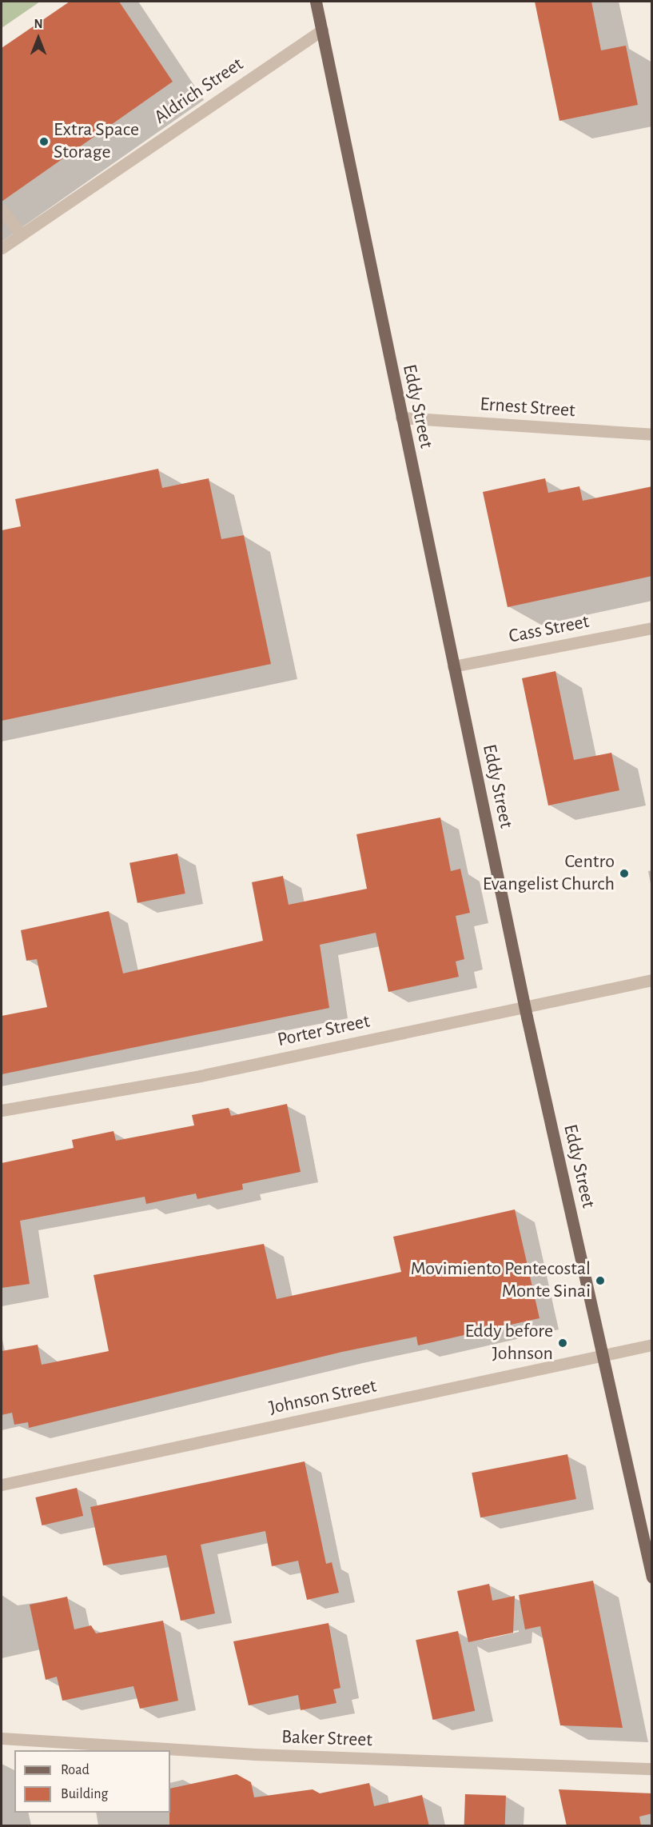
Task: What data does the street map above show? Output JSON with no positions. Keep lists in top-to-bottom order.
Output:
{
  "streets": {
    "main road": ["Eddy Street"],
    "street": [
      "Aldrich Street",
      "Ernest Street",
      "Cass Street",
      "Porter Street",
      "Johnson Street",
      "Baker Street"
    ]
  },
  "crossings": [
    ["Aldrich Street", "Eddy Street"],
    ["Eddy Street", "Ernest Street"],
    ["Eddy Street", "Cass Street"],
    ["Eddy Street", "Porter Street"],
    ["Eddy Street", "Johnson Street"]
  ],
  "places": [
    "Extra Space Storage",
    "Centro Evangelist Church",
    "Movimiento Pentecostal Monte Sinai",
    "Eddy before Johnson"
  ],
  "legend": ["Road", "Building"],
  "north": "top"
}
